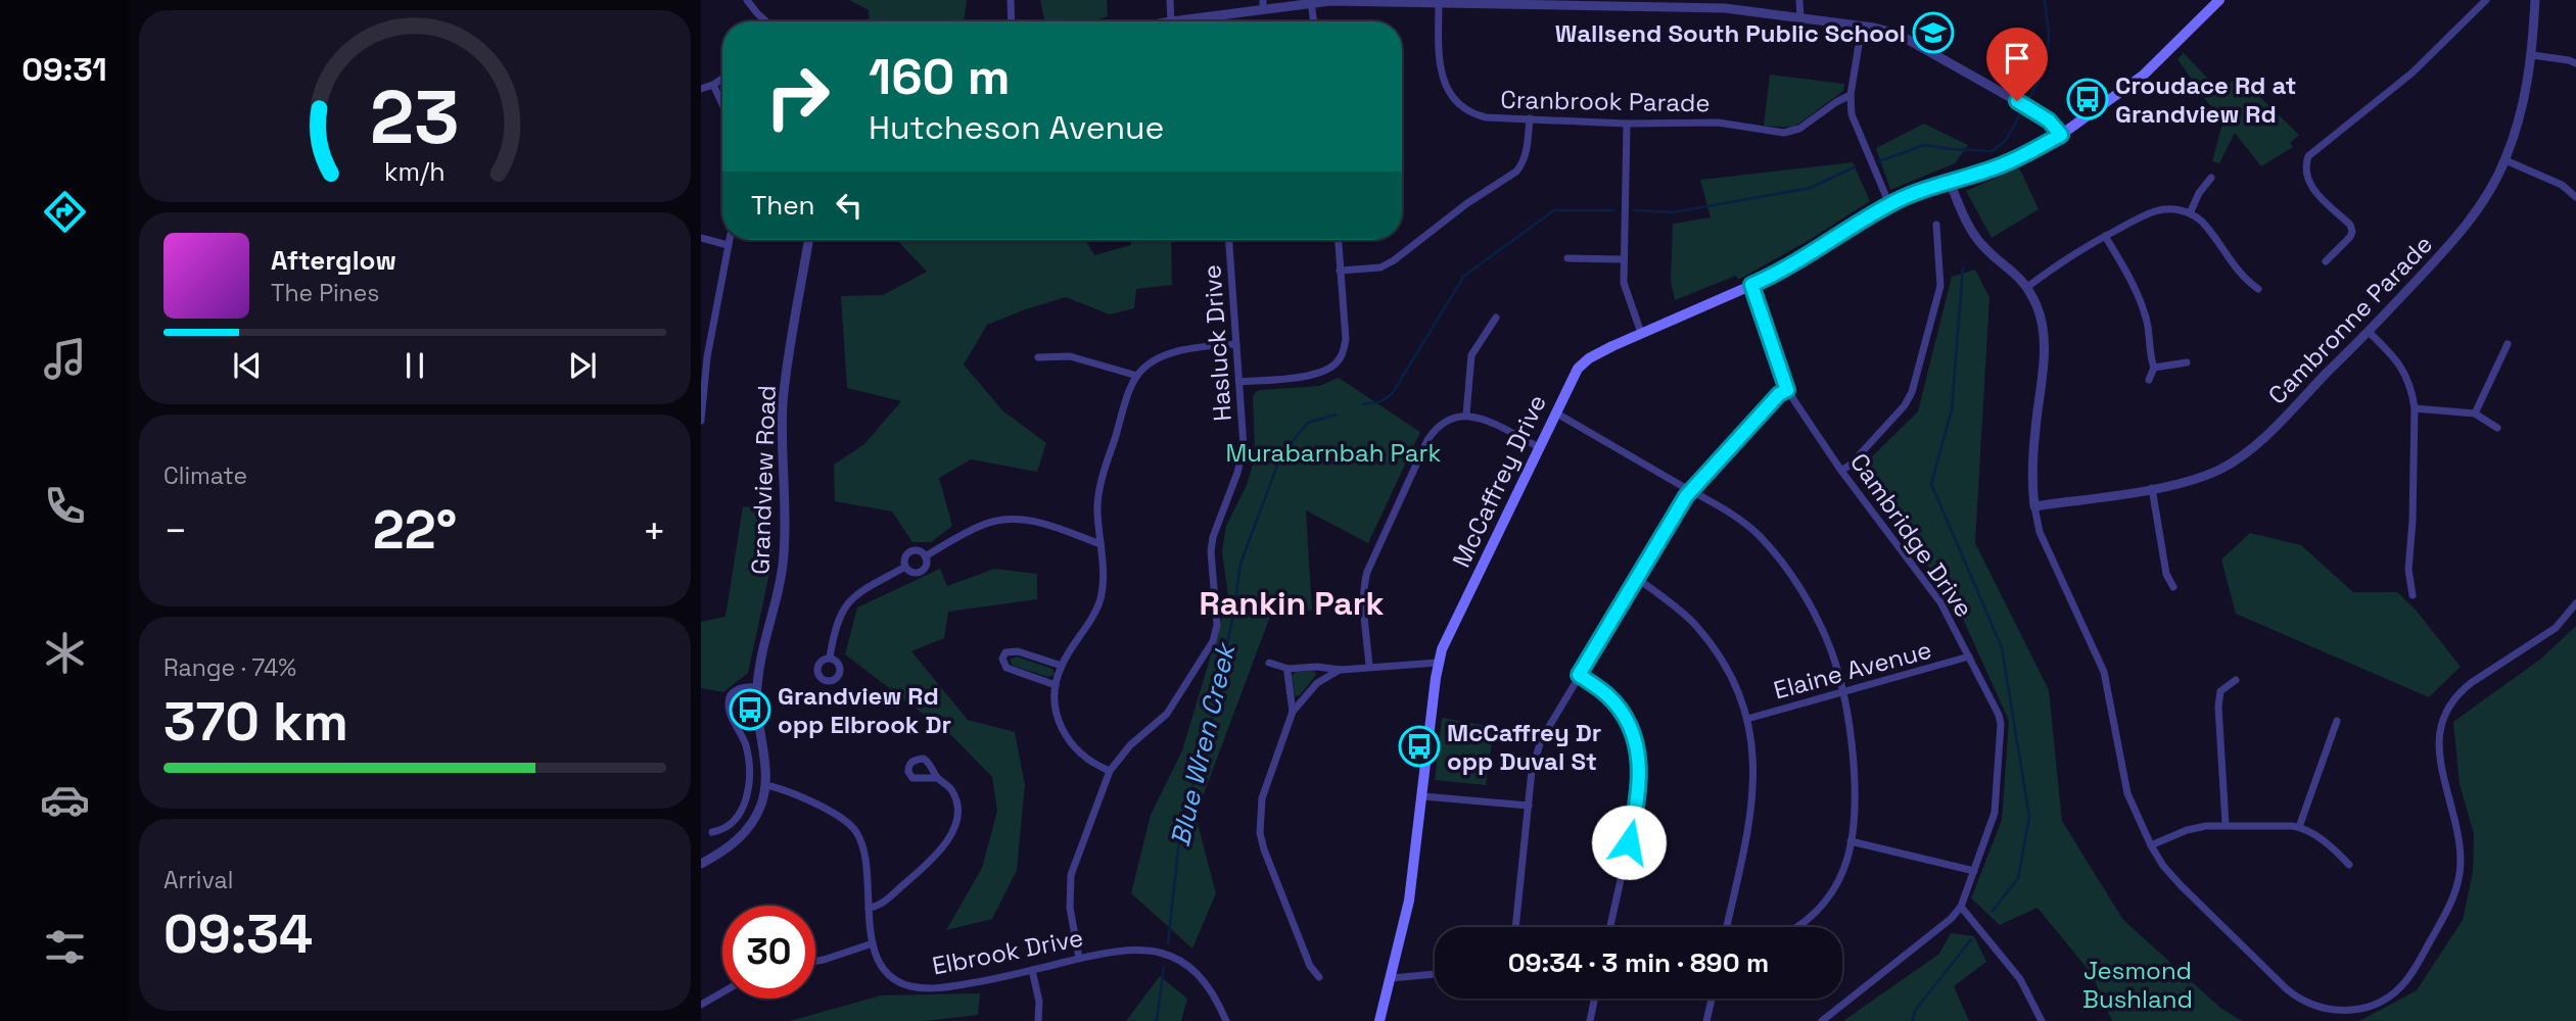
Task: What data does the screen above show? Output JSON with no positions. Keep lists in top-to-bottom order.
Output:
{
  "streets": {
    "main road": ["McCaffrey Drive"],
    "street": [
      "Cranbrook Parade",
      "Cambronne Parade",
      "Hasluck Drive",
      "Grandview Road",
      "Cambridge Drive",
      "Elaine Avenue",
      "Elbrook Drive"
    ]
  },
  "crossings": [
    ["Hasluck Drive", "Elbrook Drive"],
    ["Grandview Road", "Elbrook Drive"],
    ["McCaffrey Drive", "Cambridge Drive"],
    ["Cambridge Drive", "Elaine Avenue"]
  ],
  "districts": ["Rankin Park"],
  "water": ["Blue Wren Creek"],
  "parks": ["Murabarnbah Park", "Jesmond Bushland"],
  "places": {
    "school or university": ["Wallsend South Public School"],
    "bus stop": ["Croudace Rd at Grandview Rd", "Grandview Rd opp Elbrook Dr", "McCaffrey Dr opp Duval St"]
  },
  "page": {
    "tabs": "09:31",
    "turn": ["160 m", "Hutcheson Avenue"],
    "then": "Then",
    "song": ["Afterglow", "The Pines"],
    "tile": [
      "Climate",
      ["Range · 74%", "370 km"],
      ["Arrival", "09:34"]
    ],
    "heat": ["−", "22°", "+"],
    "limit": "30",
    "trip": "09:34 · 3 min · 890 m",
    "gauge": ["23", "km/h"]
  }
}
